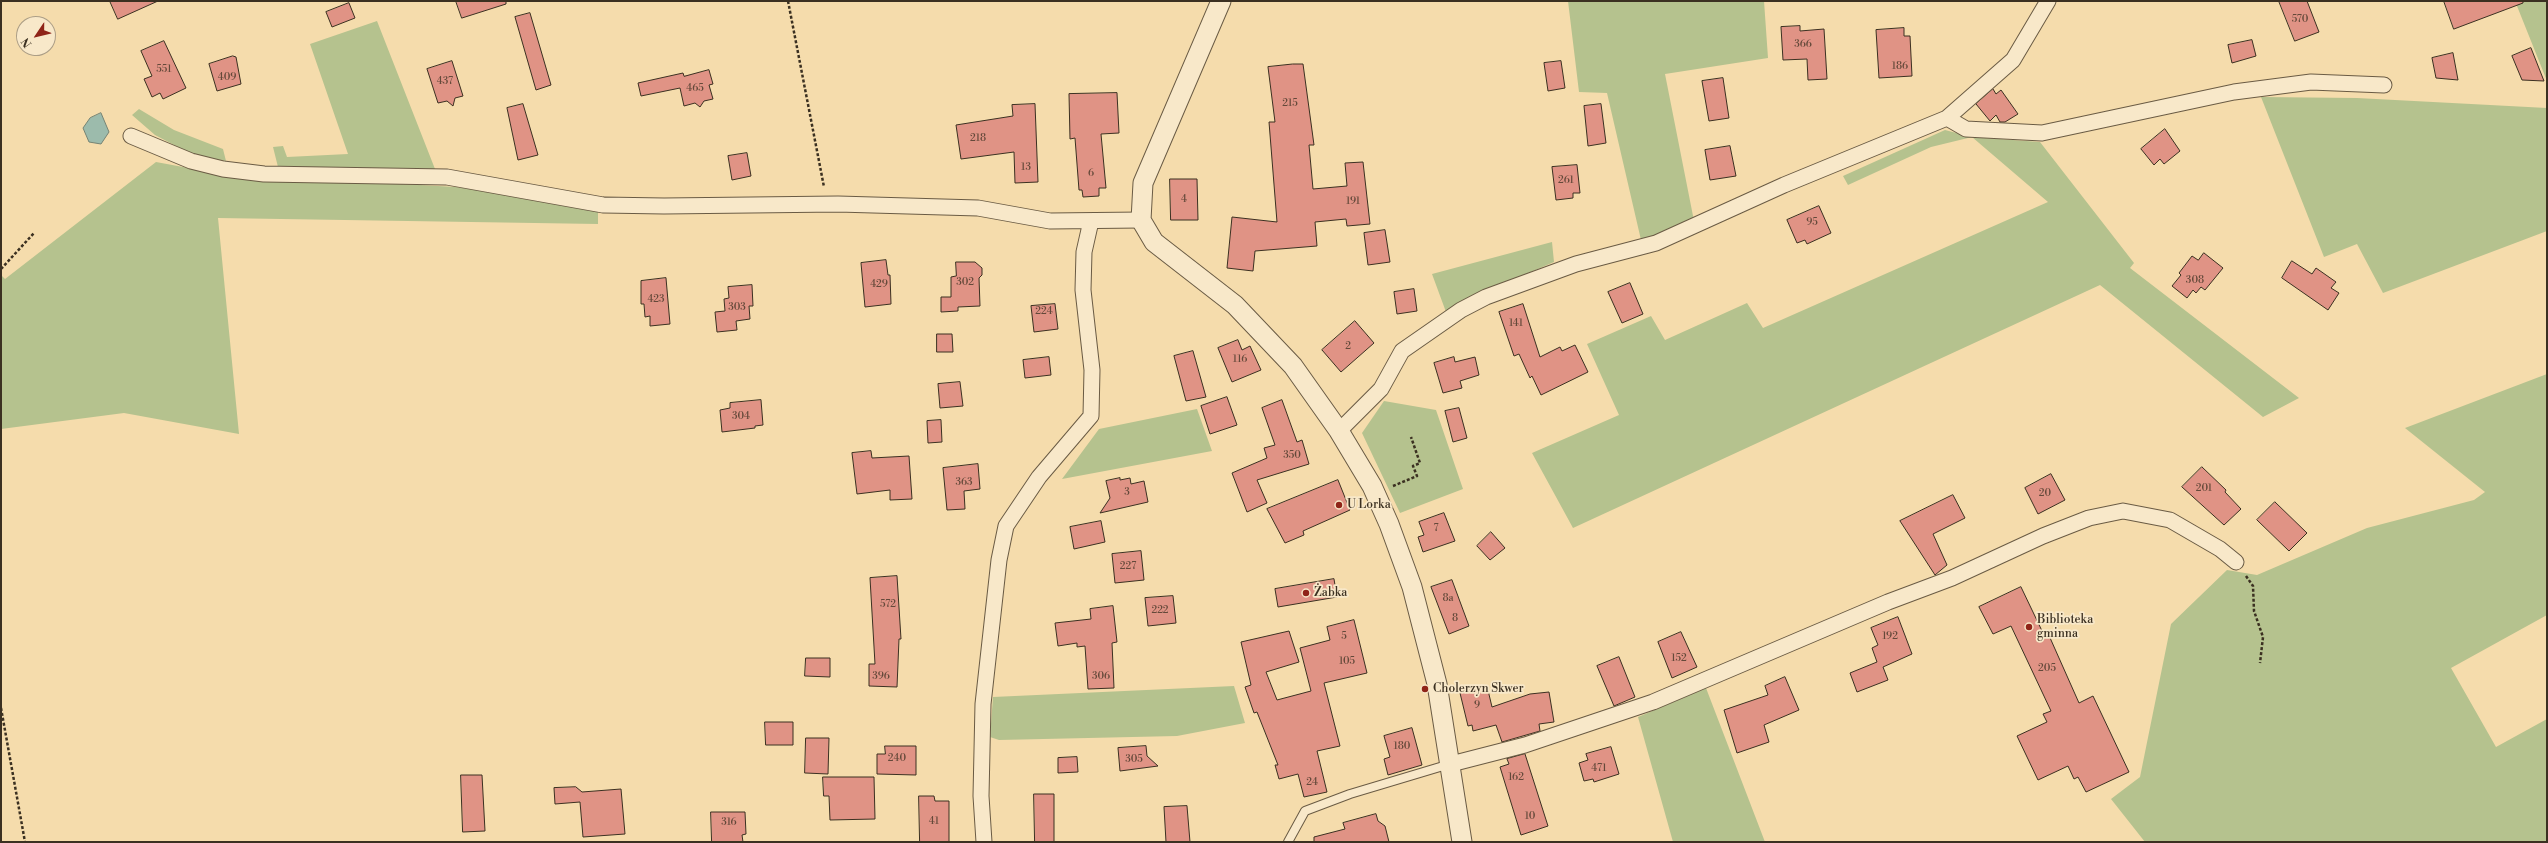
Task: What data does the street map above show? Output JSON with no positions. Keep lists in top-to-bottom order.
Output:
{
  "places": [
    "U Lorka",
    "Żabka",
    "Biblioteka gminna",
    "Cholerzyn Skwer"
  ],
  "house_numbers": [
    "570",
    "366",
    "186",
    "551",
    "409",
    "437",
    "465",
    "215",
    "218",
    "13",
    "6",
    "261",
    "4",
    "191",
    "95",
    "308",
    "302",
    "429",
    "423",
    "303",
    "224",
    "141",
    "2",
    "116",
    "304",
    "350",
    "363",
    "201",
    "3",
    "20",
    "7",
    "227",
    "8a",
    "572",
    "222",
    "8",
    "5",
    "192",
    "152",
    "105",
    "205",
    "396",
    "306",
    "9",
    "180",
    "240",
    "305",
    "471",
    "162",
    "24",
    "10",
    "41",
    "316"
  ],
  "north": "bottom left"
}
